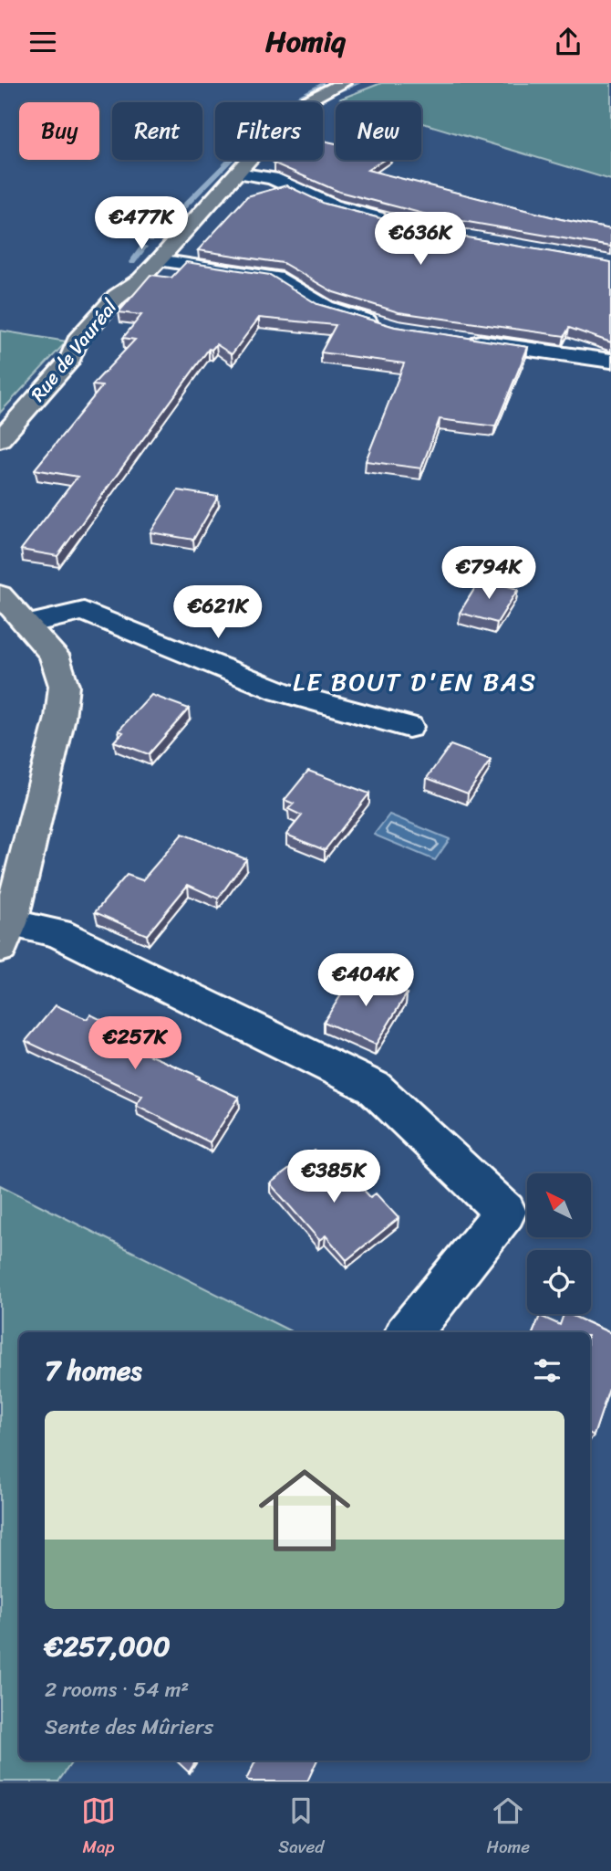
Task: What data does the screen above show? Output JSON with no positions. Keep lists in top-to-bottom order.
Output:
{
  "streets": {
    "main road": ["Rue de Vauréal"]
  },
  "districts": ["LE BOUT D'EN BAS"],
  "north": "top left",
  "page": {
    "header": "Homiq",
    "chip": [
      "Buy",
      "Rent",
      "Filters",
      "New"
    ],
    "price": [
      "€477K",
      "€636K",
      "€794K",
      "€621K",
      "€404K",
      "€257K",
      "€385K"
    ],
    "heading": "7 homes",
    "list": [
      {
        "name": "€257,000",
        "note": "2 rooms · 54 m² · Sente des Mûriers"
      }
    ],
    "tabs": ["Map", "Saved", "Home"]
  }
}
